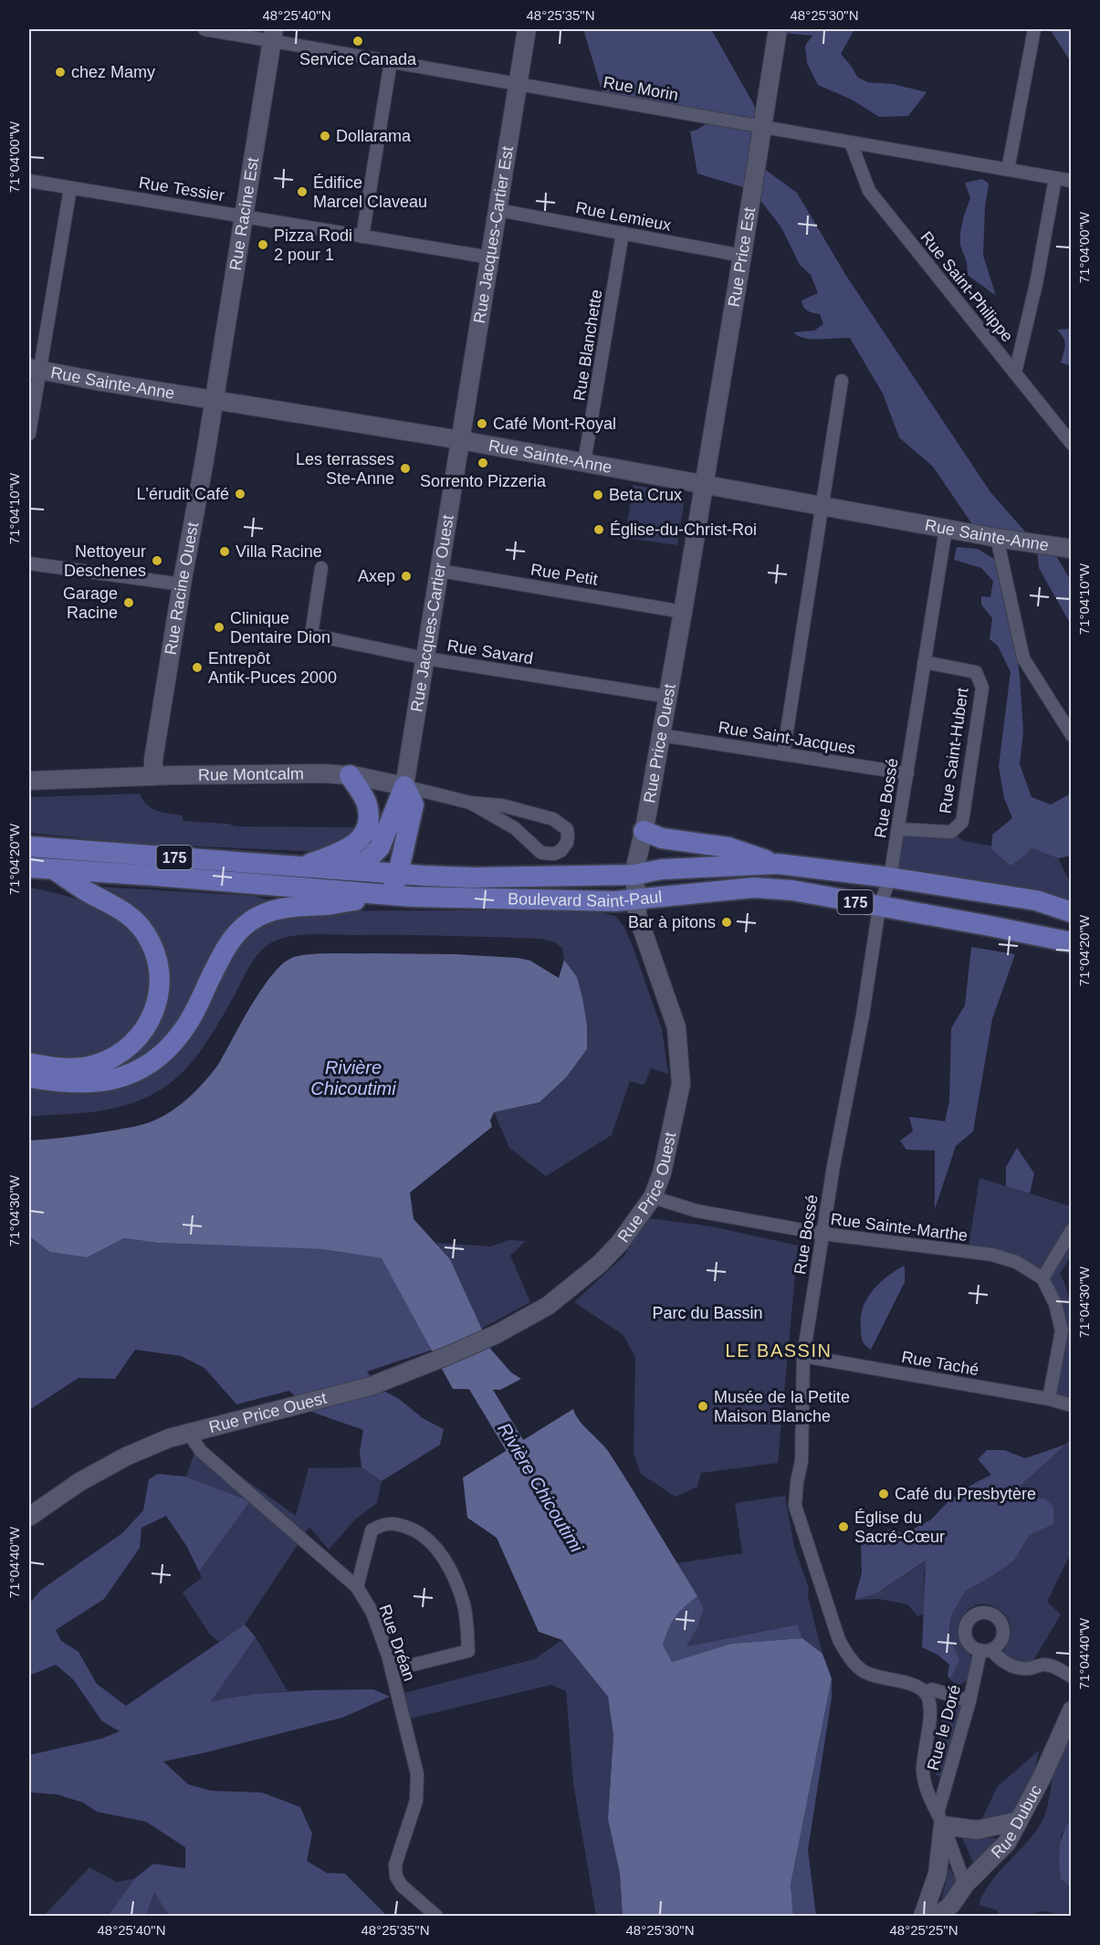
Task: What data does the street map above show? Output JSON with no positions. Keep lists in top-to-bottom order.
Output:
{
  "streets": {
    "main road": ["175", "Boulevard Saint-Paul"],
    "street": [
      "Rue Morin",
      "Rue Tessier",
      "Rue Racine Est",
      "Rue Lemieux",
      "Rue Jacques-Cartier Est",
      "Rue Price Est",
      "Rue Saint-Philippe",
      "Rue Blanchette",
      "Rue Sainte-Anne",
      "Rue Petit",
      "Rue Racine Ouest",
      "Rue Jacques-Cartier Ouest",
      "Rue Savard",
      "Rue Saint-Jacques",
      "Rue Price Ouest",
      "Rue Saint-Hubert",
      "Rue Montcalm",
      "Rue Bossé",
      "Rue Sainte-Marthe",
      "Rue Taché",
      "Rue Dréan",
      "Rue le Doré",
      "Rue Dubuc"
    ]
  },
  "crossings": [
    ["Rue Morin", "Rue Racine Est"],
    ["Rue Morin", "Rue Jacques-Cartier Est"],
    ["Rue Morin", "Rue Price Est"],
    ["Rue Morin", "Rue Saint-Philippe"],
    ["Rue Tessier", "Rue Racine Est"],
    ["Rue Tessier", "Rue Jacques-Cartier Est"],
    ["Rue Racine Est", "Rue Sainte-Anne"],
    ["Rue Racine Est", "Rue Racine Ouest"],
    ["Rue Lemieux", "Rue Jacques-Cartier Est"],
    ["Rue Lemieux", "Rue Price Est"],
    ["Rue Lemieux", "Rue Blanchette"],
    ["Rue Jacques-Cartier Est", "Rue Sainte-Anne"],
    ["Rue Jacques-Cartier Est", "Rue Jacques-Cartier Ouest"],
    ["Rue Price Est", "Rue Sainte-Anne"],
    ["Rue Price Est", "Rue Price Ouest"],
    ["Rue Blanchette", "Rue Sainte-Anne"],
    ["Rue Sainte-Anne", "Rue Racine Ouest"],
    ["Rue Sainte-Anne", "Rue Jacques-Cartier Ouest"],
    ["Rue Sainte-Anne", "Rue Price Ouest"],
    ["Rue Sainte-Anne", "Rue Bossé"],
    ["Rue Petit", "Rue Jacques-Cartier Ouest"],
    ["Rue Petit", "Rue Price Ouest"],
    ["Rue Racine Ouest", "Rue Montcalm"],
    ["Rue Jacques-Cartier Ouest", "Rue Savard"],
    ["Rue Jacques-Cartier Ouest", "Rue Montcalm"],
    ["Rue Savard", "Rue Price Ouest"],
    ["Rue Saint-Jacques", "Rue Price Ouest"],
    ["Rue Saint-Jacques", "Rue Bossé"],
    ["Rue Price Ouest", "Boulevard Saint-Paul"],
    ["Rue Price Ouest", "Rue Sainte-Marthe"],
    ["Rue Price Ouest", "Rue Dréan"],
    ["Rue Saint-Hubert", "Rue Bossé"],
    ["Rue Bossé", "Boulevard Saint-Paul"],
    ["Rue Bossé", "Rue Sainte-Marthe"],
    ["Rue Bossé", "Rue Taché"],
    ["Rue Bossé", "Rue le Doré"]
  ],
  "districts": ["LE BASSIN"],
  "water": ["Rivière Chicoutimi"],
  "parks": ["Parc du Bassin"],
  "places": [
    "Service Canada",
    "chez Mamy",
    "Dollarama",
    "Édifice Marcel Claveau",
    "Pizza Rodi 2 pour 1",
    "Café Mont-Royal",
    "Sorrento Pizzeria",
    "Les terrasses Ste-Anne",
    "L'érudit Café",
    "Beta Crux",
    "Église-du-Christ-Roi",
    "Villa Racine",
    "Nettoyeur Deschenes",
    "Axep",
    "Garage Racine",
    "Clinique Dentaire Dion",
    "Entrepôt Antik-Puces 2000",
    "Bar à pitons",
    "Musée de la Petite Maison Blanche",
    "Café du Presbytère",
    "Église du Sacré-Cœur"
  ],
  "coordinates": [
    "48°25'40\"N",
    "48°25'35\"N",
    "48°25'30\"N",
    "71°04'00\"W",
    "71°04'10\"W",
    "71°04'20\"W",
    "71°04'30\"W",
    "71°04'40\"W",
    "48°25'25\"N"
  ]
}
